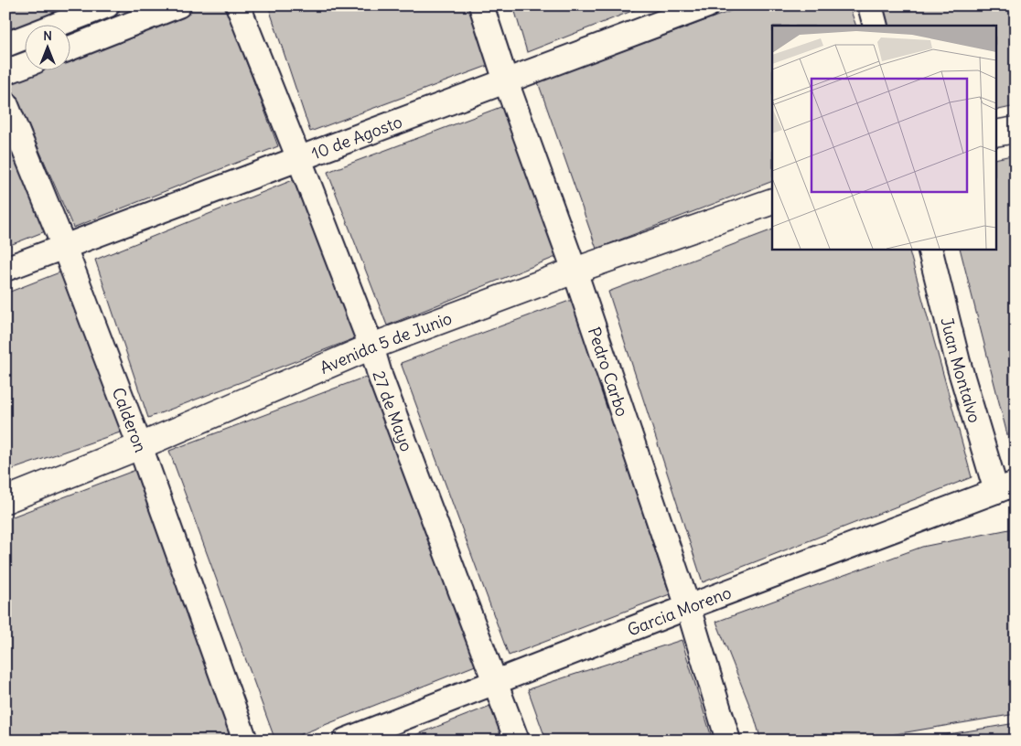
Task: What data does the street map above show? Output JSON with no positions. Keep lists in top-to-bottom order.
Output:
{
  "streets": {
    "main road": ["Avenida 5 de Junio"],
    "street": [
      "10 de Agosto",
      "Juan Montalvo",
      "Pedro Carbo",
      "27 de Mayo",
      "Calderon",
      "Garcia Moreno"
    ]
  },
  "crossings": [
    ["10 de Agosto", "Pedro Carbo"],
    ["10 de Agosto", "27 de Mayo"],
    ["10 de Agosto", "Calderon"],
    ["Avenida 5 de Junio", "Pedro Carbo"],
    ["Avenida 5 de Junio", "27 de Mayo"],
    ["Avenida 5 de Junio", "Calderon"],
    ["Juan Montalvo", "Garcia Moreno"],
    ["Pedro Carbo", "Garcia Moreno"],
    ["27 de Mayo", "Garcia Moreno"]
  ],
  "north": "top"
}
